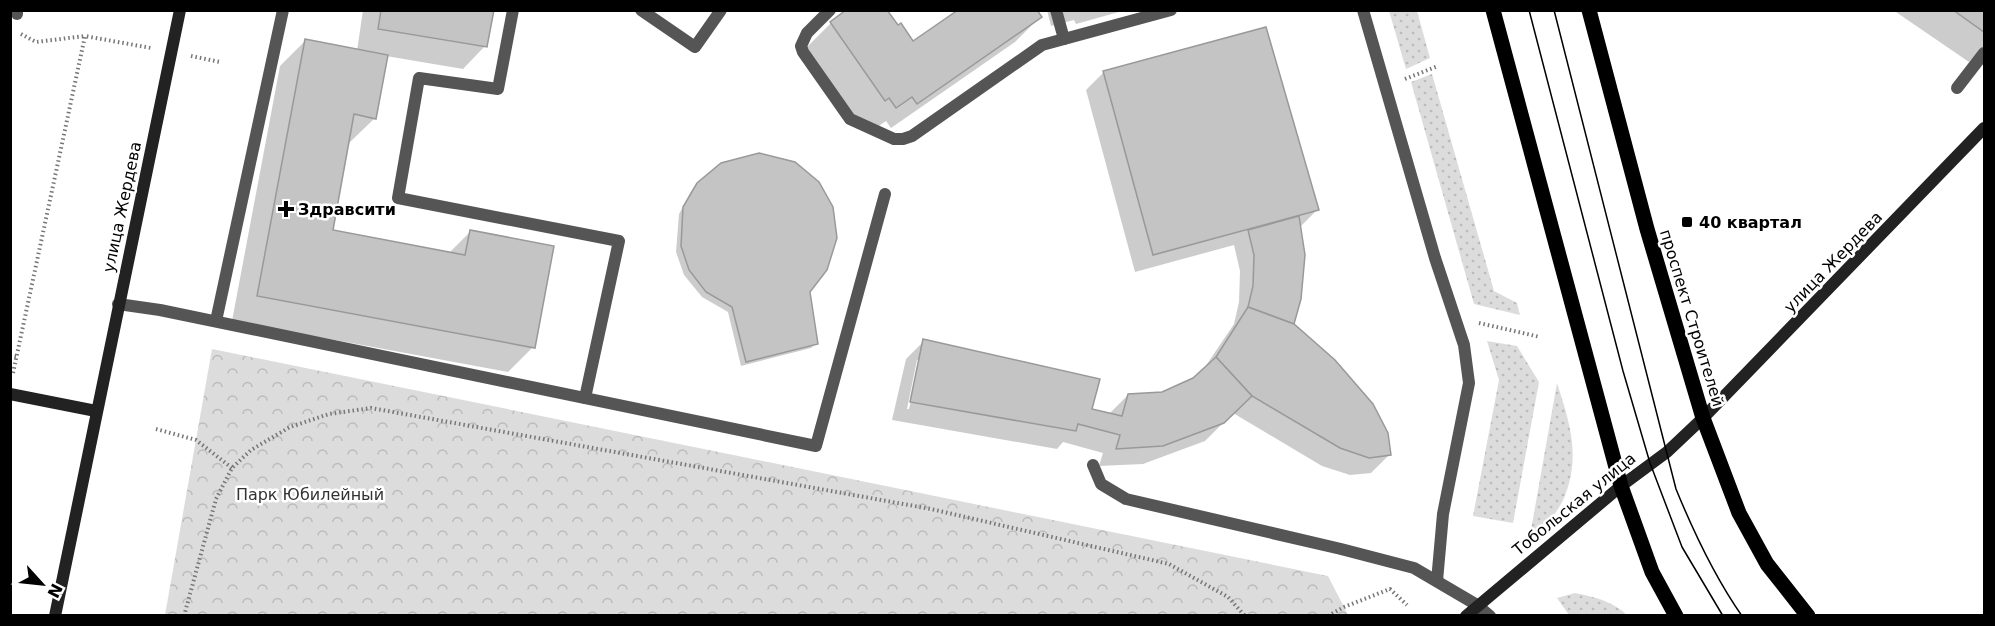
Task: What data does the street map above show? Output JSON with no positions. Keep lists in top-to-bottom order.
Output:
{
  "streets": {
    "main road": ["улица Жердева", "проспект Строителей", "Тобольская улица"]
  },
  "crossings": [
    ["улица Жердева", "проспект Строителей"],
    ["улица Жердева", "Тобольская улица"],
    ["проспект Строителей", "Тобольская улица"]
  ],
  "parks": ["Парк Юбилейный"],
  "places": {
    "health": ["Здравсити"],
    "transit": ["40 квартал"]
  },
  "north": "bottom right"
}
